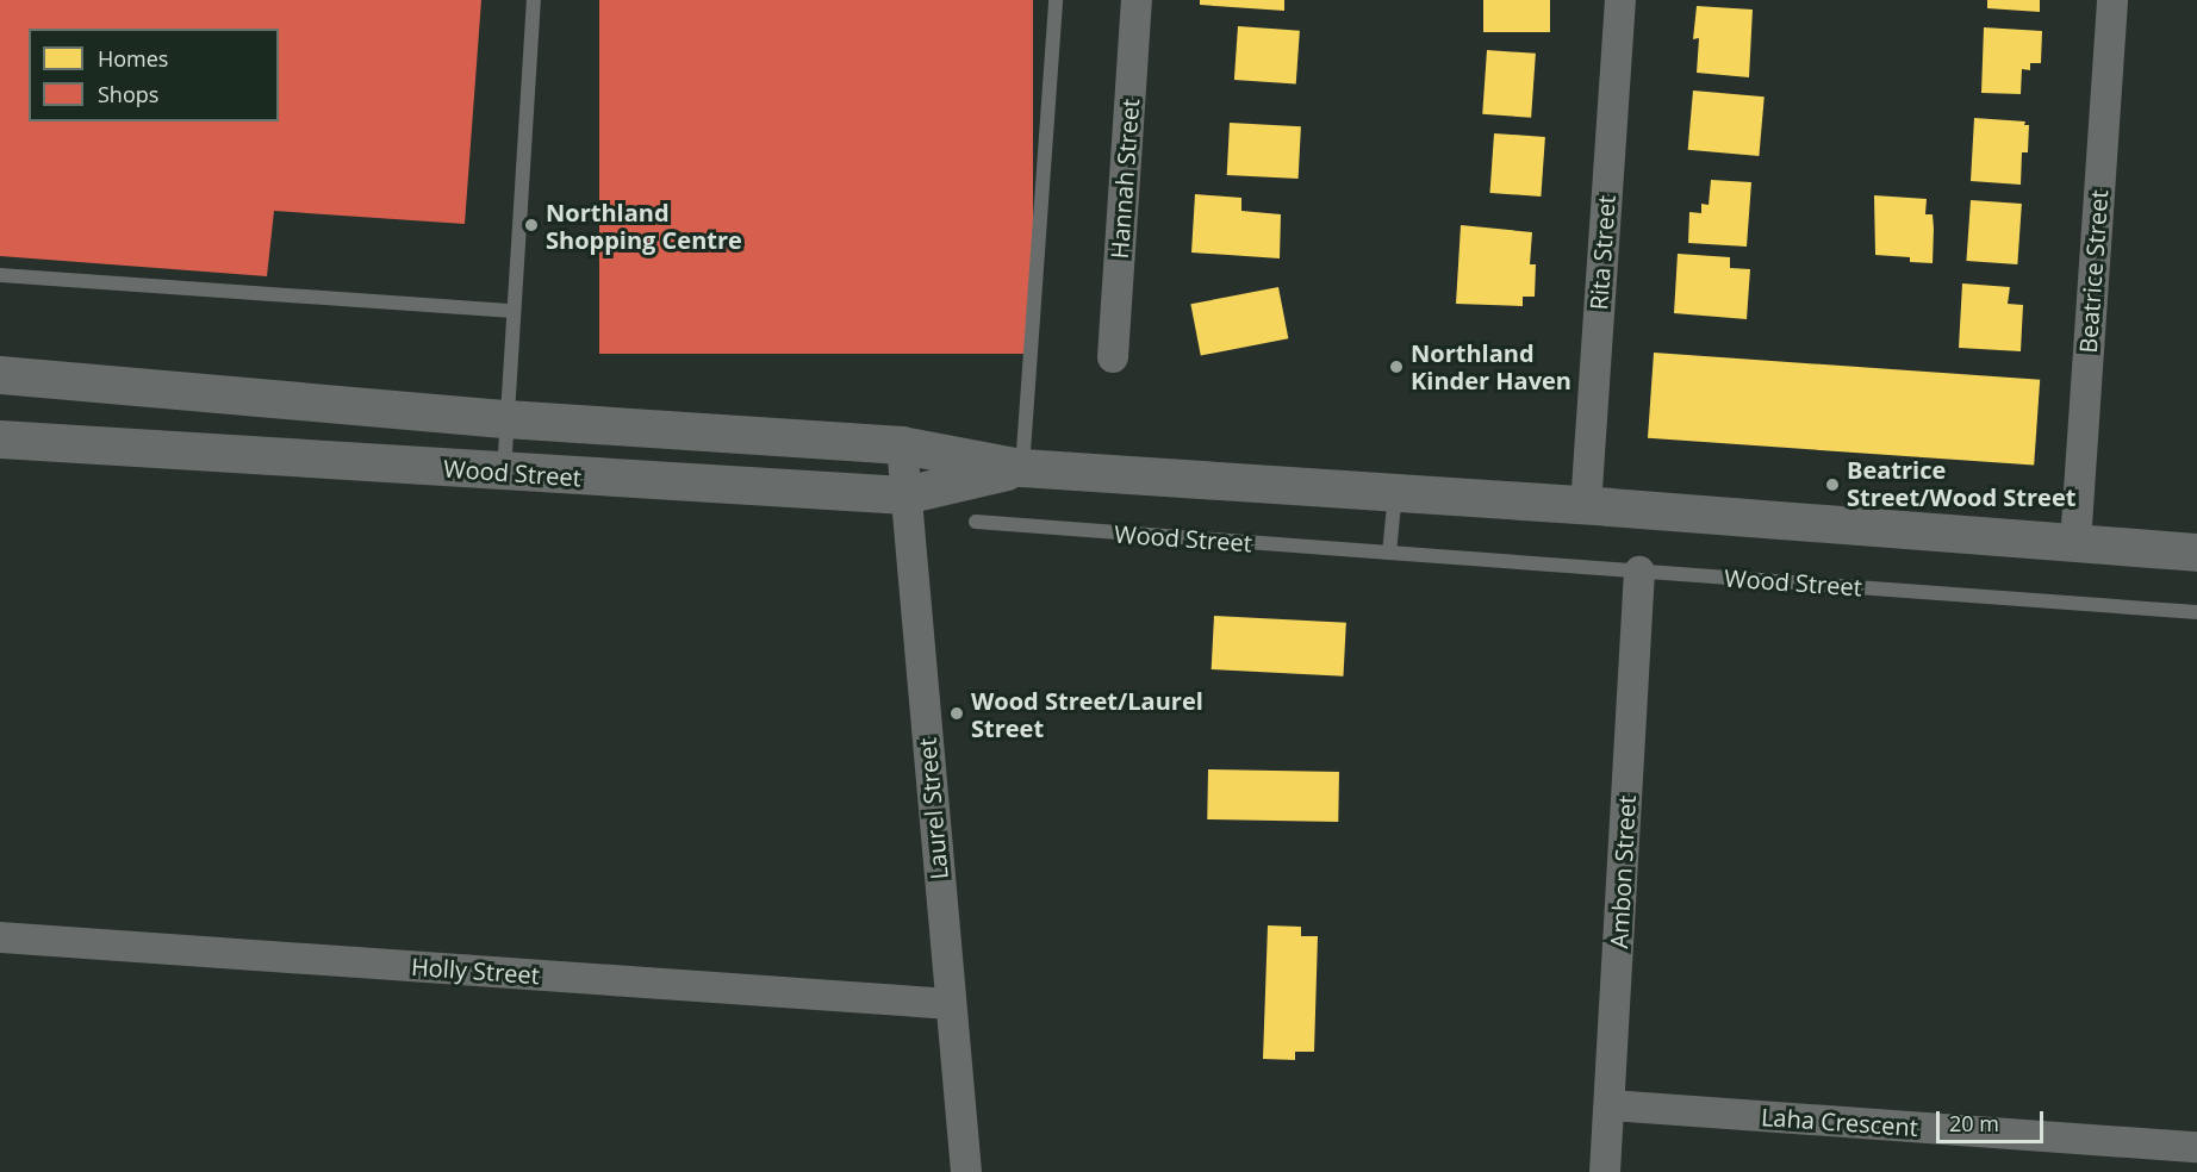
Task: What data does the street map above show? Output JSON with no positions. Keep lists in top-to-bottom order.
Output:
{
  "streets": {
    "street": [
      "Hannah Street",
      "Rita Street",
      "Beatrice Street",
      "Wood Street",
      "Laurel Street",
      "Ambon Street",
      "Holly Street",
      "Laha Crescent"
    ]
  },
  "crossings": [
    ["Rita Street", "Wood Street"],
    ["Beatrice Street", "Wood Street"],
    ["Wood Street", "Laurel Street"],
    ["Wood Street", "Ambon Street"],
    ["Laurel Street", "Holly Street"],
    ["Ambon Street", "Laha Crescent"]
  ],
  "places": [
    "Northland Shopping Centre",
    "Northland Kinder Haven",
    "Beatrice Street/Wood Street",
    "Wood Street/Laurel Street"
  ],
  "legend": ["Homes", "Shops"],
  "scale_bar": "20 m"
}
